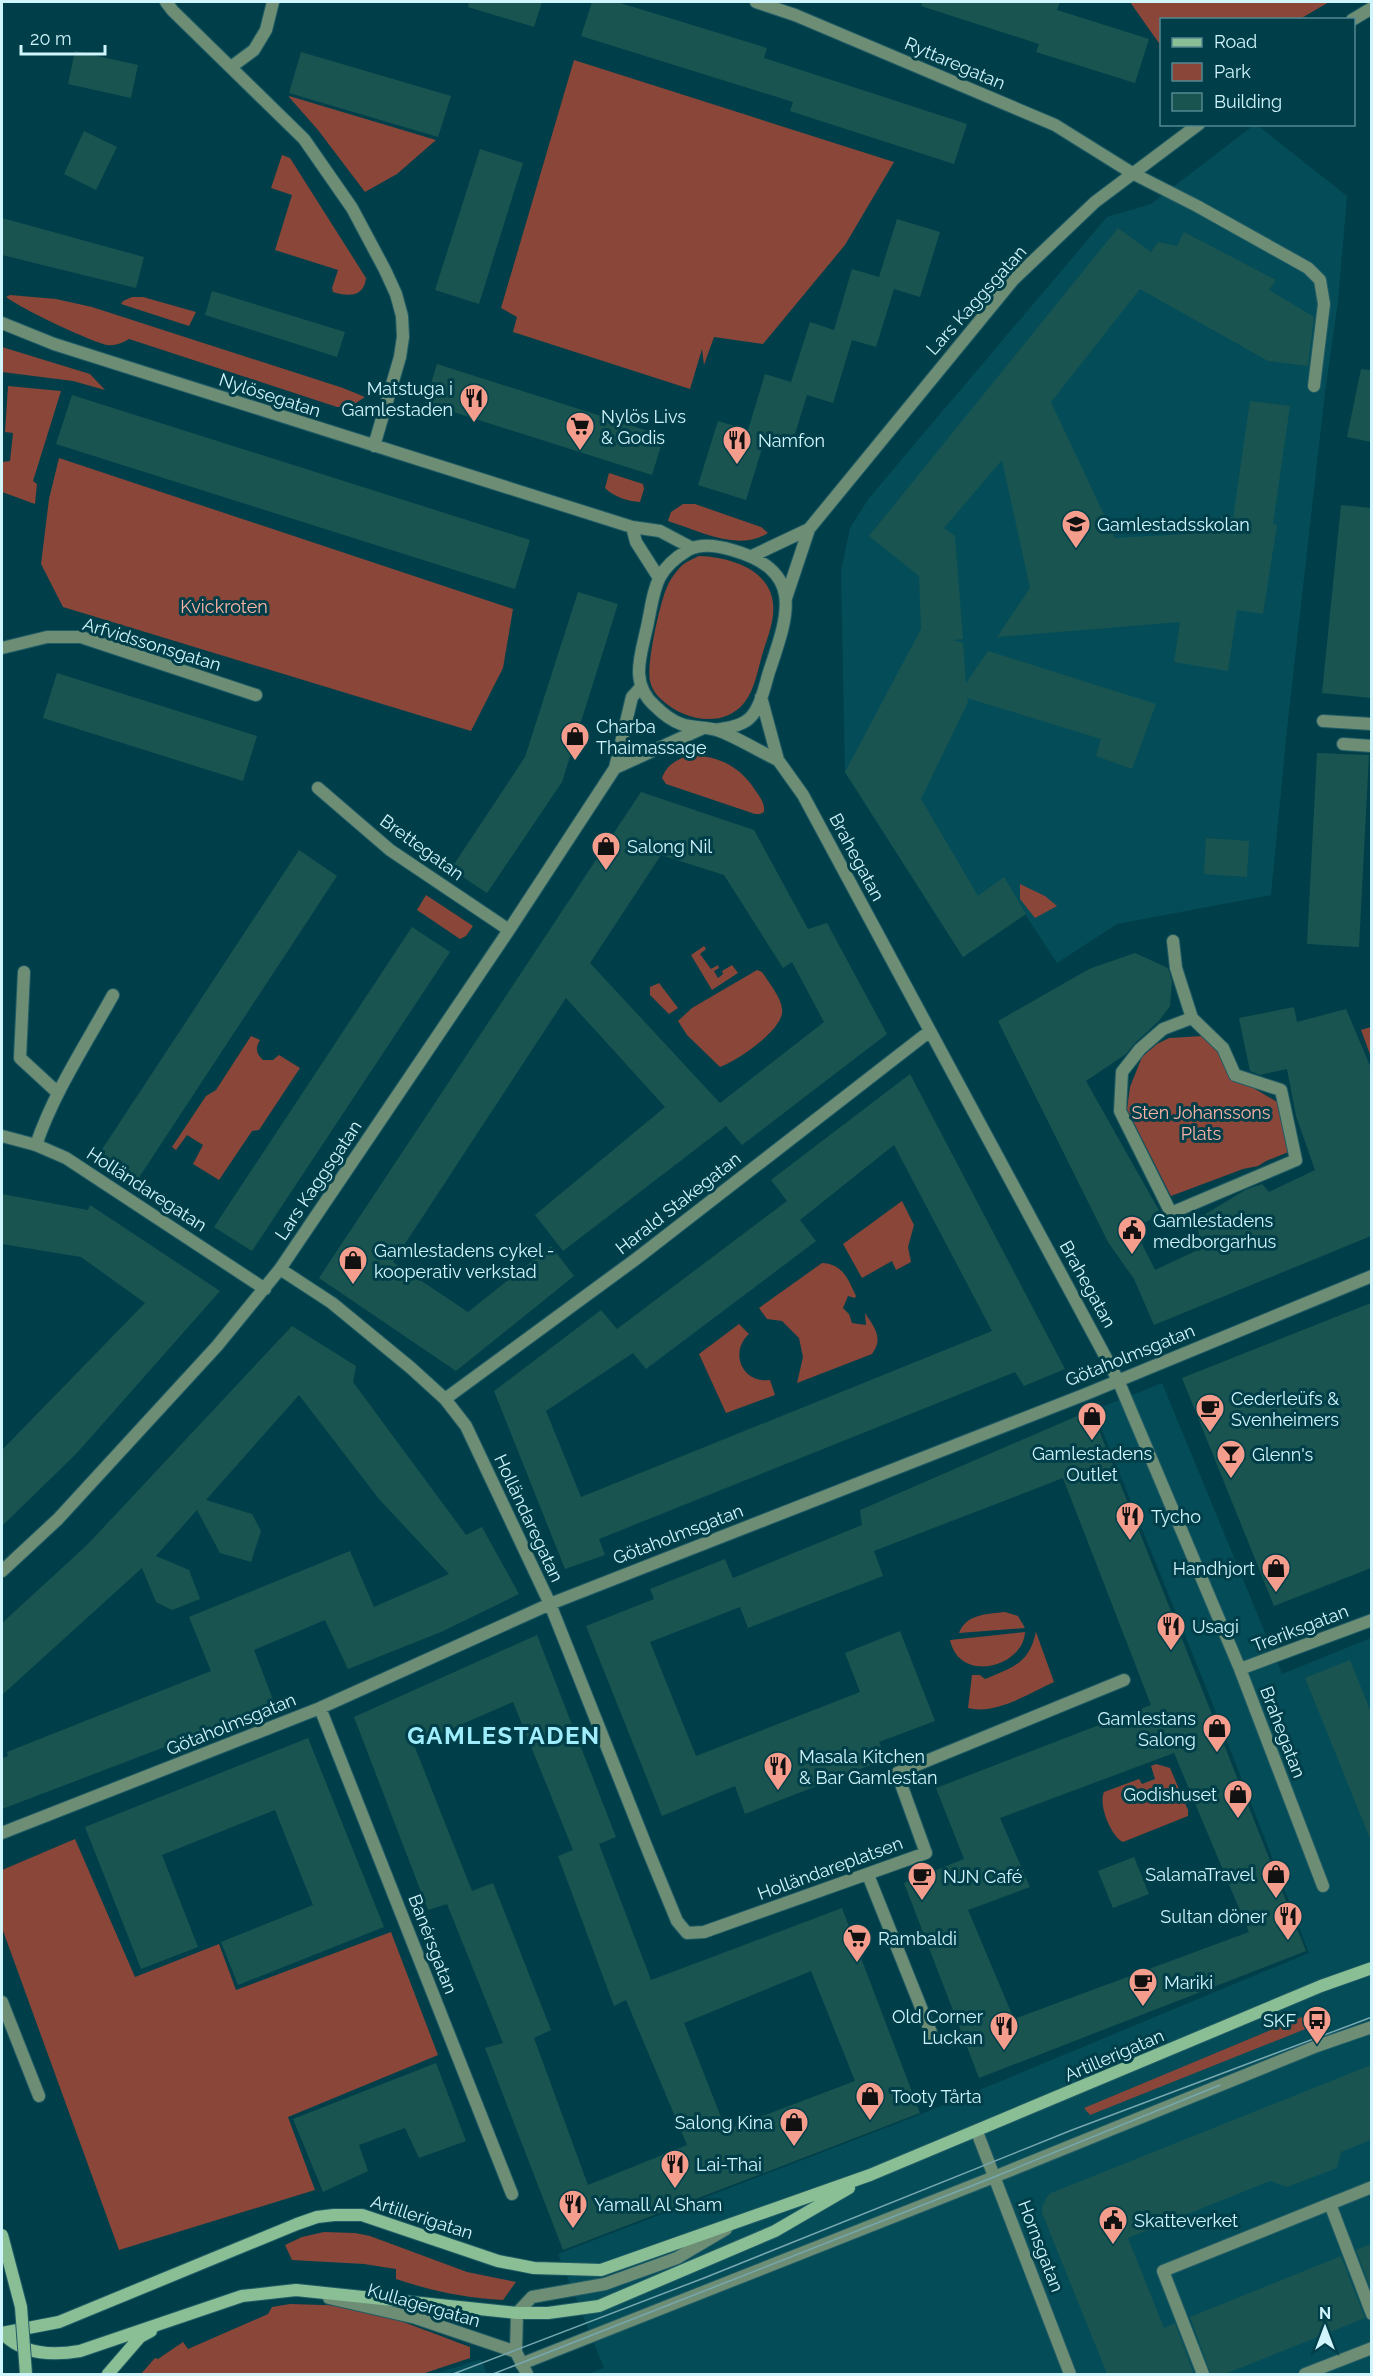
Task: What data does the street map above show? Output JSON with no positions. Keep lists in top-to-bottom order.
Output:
{
  "streets": {
    "main road": ["Artillerigatan"],
    "street": [
      "Ryttaregatan",
      "Lars Kaggsgatan",
      "Nylösegatan",
      "Arfvidssonsgatan",
      "Brettegatan",
      "Brahegatan",
      "Holländaregatan",
      "Harald Stakegatan",
      "Götaholmsgatan",
      "Treriksgatan",
      "Holländareplatsen",
      "Banérsgatan",
      "Hornsgatan",
      "Kullagergatan"
    ]
  },
  "crossings": [
    ["Ryttaregatan", "Lars Kaggsgatan"],
    ["Lars Kaggsgatan", "Nylösegatan"],
    ["Lars Kaggsgatan", "Brettegatan"],
    ["Lars Kaggsgatan", "Brahegatan"],
    ["Lars Kaggsgatan", "Holländaregatan"],
    ["Nylösegatan", "Brahegatan"],
    ["Brahegatan", "Harald Stakegatan"],
    ["Brahegatan", "Götaholmsgatan"],
    ["Brahegatan", "Treriksgatan"],
    ["Holländaregatan", "Harald Stakegatan"],
    ["Holländaregatan", "Götaholmsgatan"],
    ["Holländaregatan", "Holländareplatsen"],
    ["Götaholmsgatan", "Banérsgatan"],
    ["Artillerigatan", "Hornsgatan"],
    ["Artillerigatan", "Kullagergatan"]
  ],
  "districts": ["GAMLESTADEN"],
  "parks": ["Kvickroten", "Sten Johanssons Plats"],
  "places": {
    "restaurant": [
      "Matstuga i Gamlestaden",
      "Namfon",
      "Tycho",
      "Usagi",
      "Masala Kitchen & Bar Gamlestan",
      "Sultan döner",
      "Old Corner Luckan",
      "Lai-Thai",
      "Yamall Al Sham"
    ],
    "supermarket": ["Nylös Livs & Godis", "Rambaldi"],
    "school or university": ["Gamlestadsskolan"],
    "shop": [
      "Charba Thaimassage",
      "Salong Nil",
      "Gamlestadens cykel - kooperativ verkstad",
      "Gamlestadens Outlet",
      "Handhjort",
      "Gamlestans Salong",
      "Godishuset",
      "SalamaTravel",
      "Tooty Tårta",
      "Salong Kina"
    ],
    "public building": ["Gamlestadens medborgarhus", "Skatteverket"],
    "cafe": ["Cederleüfs & Svenheimers", "NJN Café", "Mariki"],
    "bar": ["Glenn's"],
    "bus stop": ["SKF"]
  },
  "legend": ["Road", "Park", "Building"],
  "scale_bar": "20 m",
  "north": "top"
}
